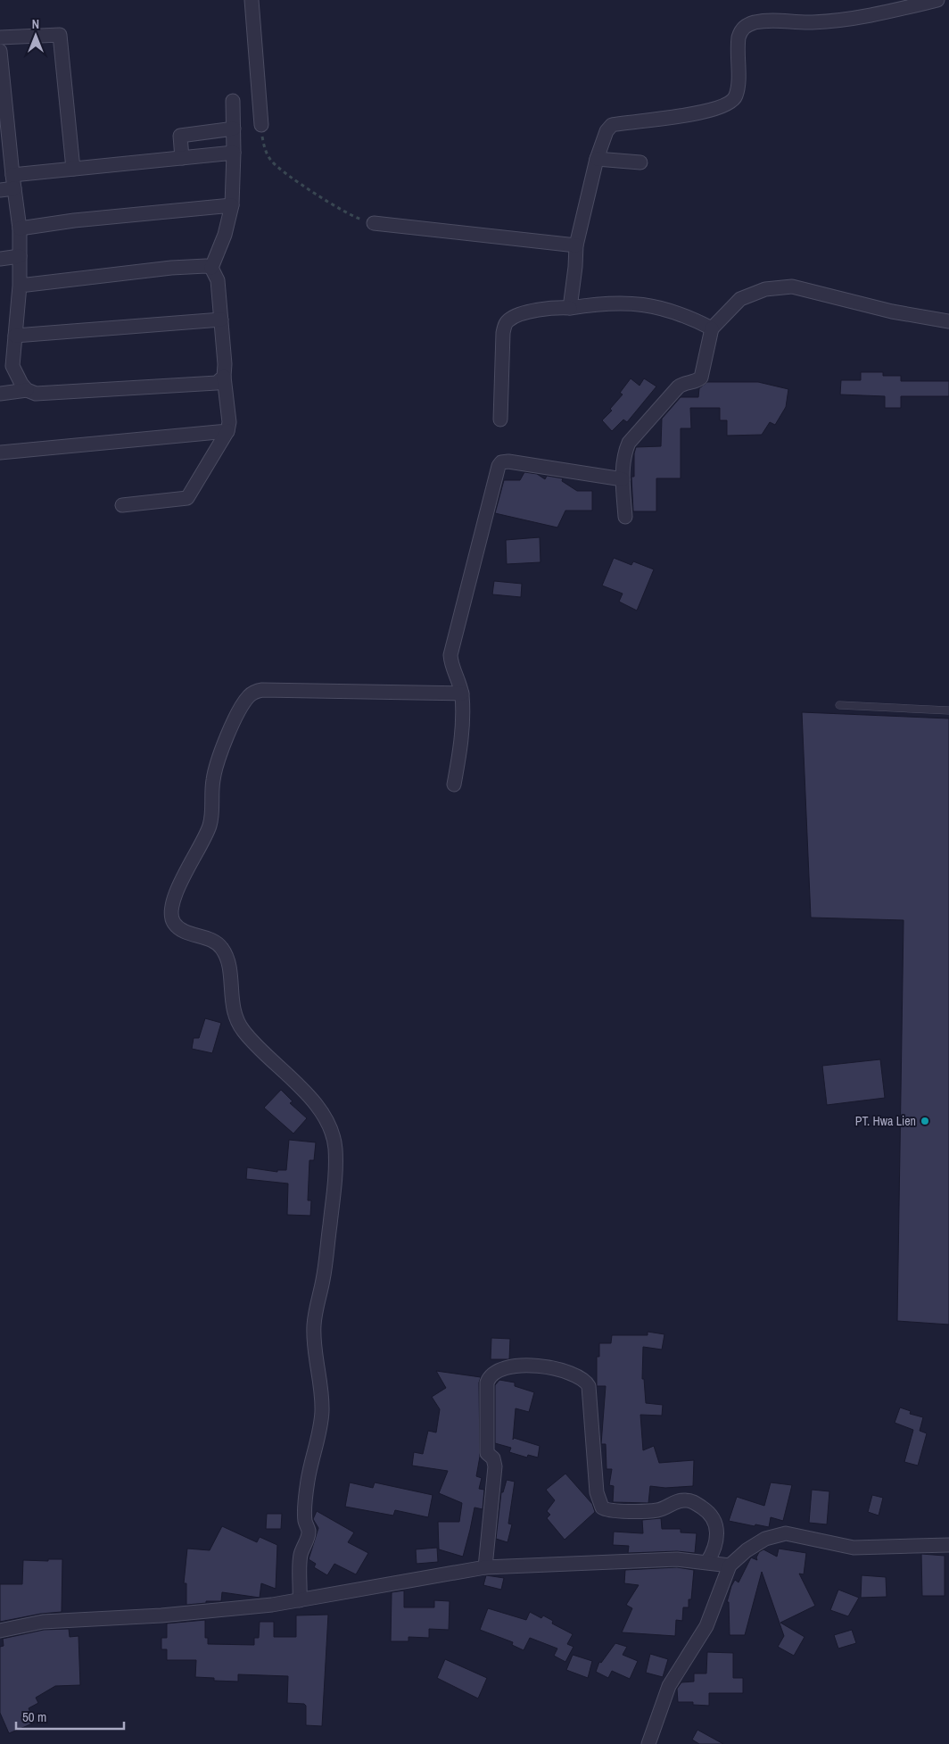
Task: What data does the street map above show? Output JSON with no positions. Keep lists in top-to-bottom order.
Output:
{
  "places": ["PT. Hwa Lien"],
  "scale_bar": "50 m",
  "north": "top"
}
